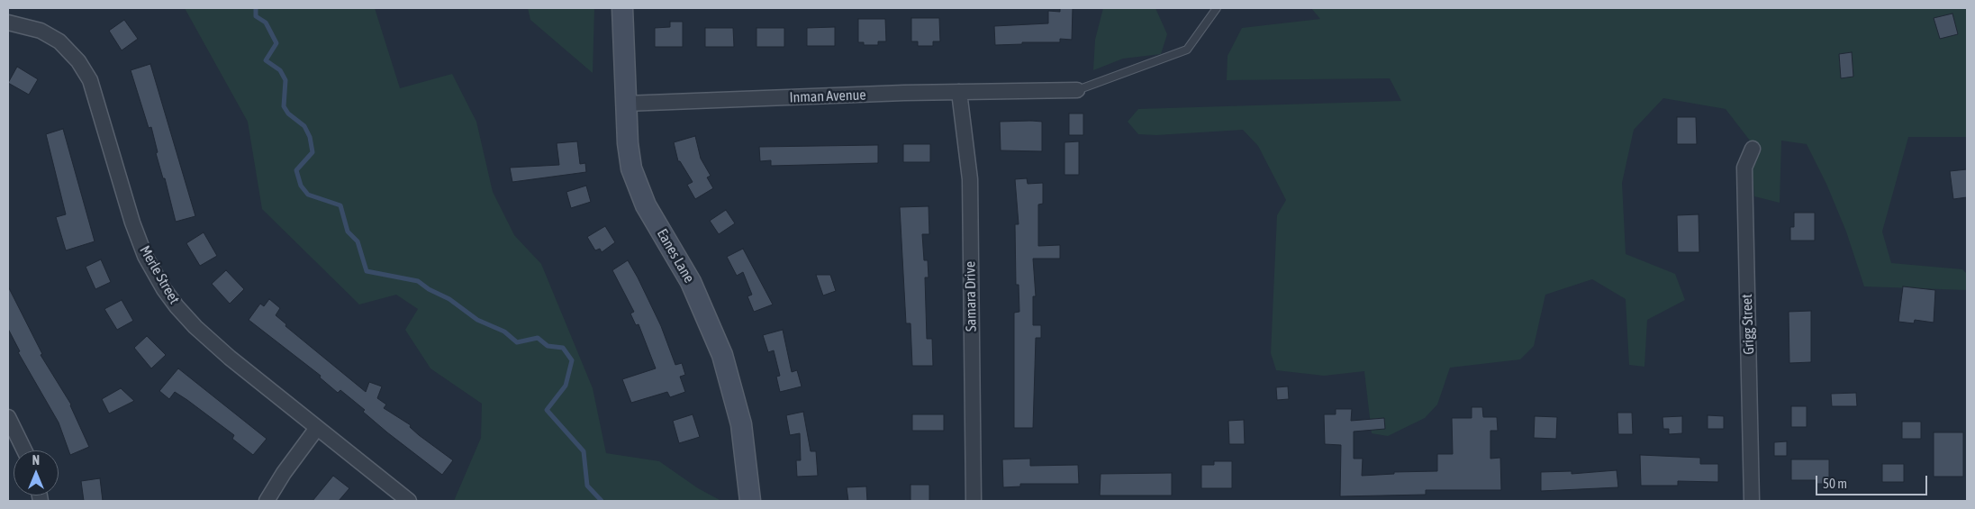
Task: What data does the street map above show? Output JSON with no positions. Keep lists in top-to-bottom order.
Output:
{
  "streets": {
    "street": [
      "Inman Avenue",
      "Eanes Lane",
      "Merle Street",
      "Samara Drive",
      "Grigg Street"
    ]
  },
  "crossings": [
    ["Inman Avenue", "Eanes Lane"],
    ["Inman Avenue", "Samara Drive"]
  ],
  "scale_bar": "50 m",
  "north": "top"
}
